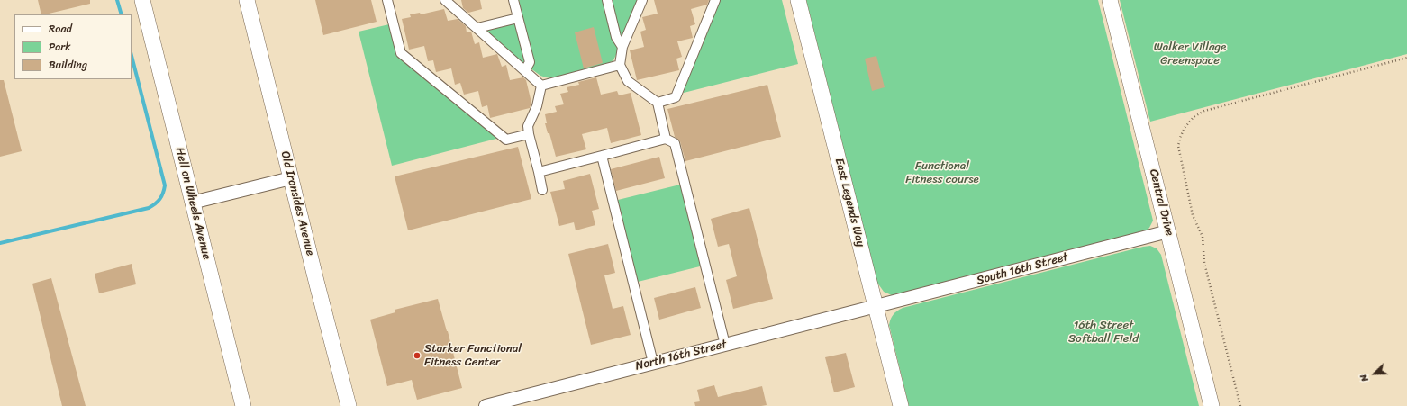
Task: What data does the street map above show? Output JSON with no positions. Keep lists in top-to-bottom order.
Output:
{
  "streets": {
    "street": [
      "East Legends Way",
      "Central Drive",
      "Hell on Wheels Avenue",
      "Old Ironsides Avenue",
      "South 16th Street",
      "North 16th Street"
    ]
  },
  "crossings": [
    ["East Legends Way", "South 16th Street"],
    ["East Legends Way", "North 16th Street"],
    ["Central Drive", "South 16th Street"],
    ["South 16th Street", "North 16th Street"]
  ],
  "parks": ["Walker Village Greenspace", "Functional Fitness course", "16th Street Softball Field"],
  "places": ["Starker Functional Fitness Center"],
  "legend": ["Road", "Park", "Building"],
  "north": "bottom left"
}
